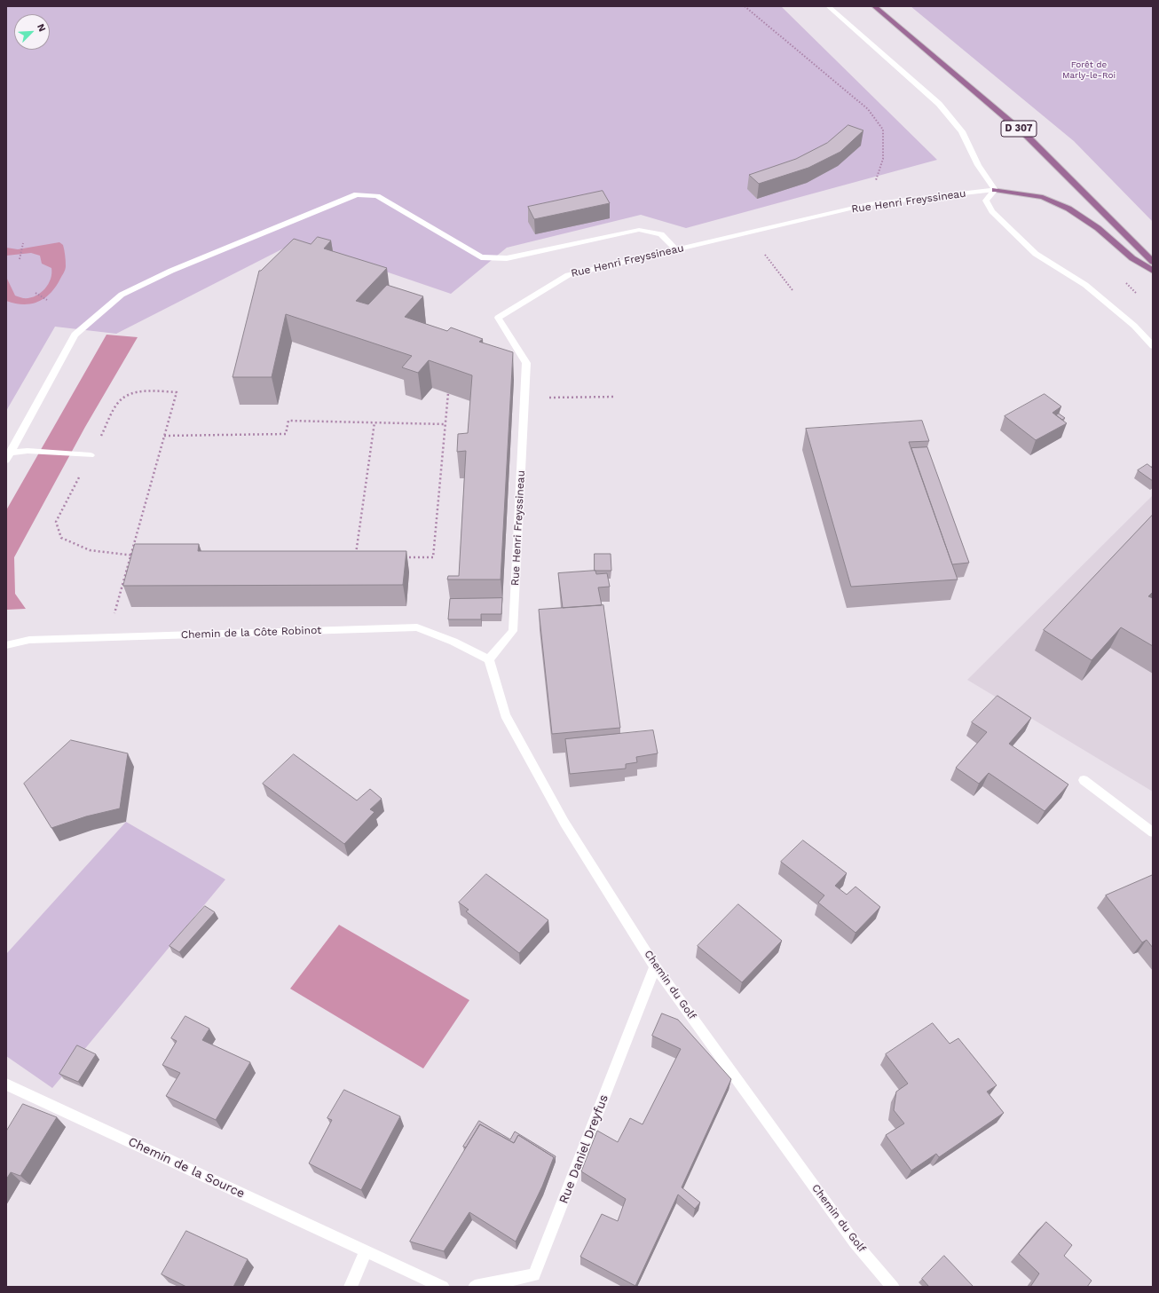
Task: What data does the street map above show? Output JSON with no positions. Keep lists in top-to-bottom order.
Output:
{
  "streets": {
    "main road": ["D 307"],
    "street": [
      "Rue Henri Freyssineau",
      "Chemin de la Côte Robinot",
      "Chemin du Golf",
      "Rue Daniel Dreyfus",
      "Chemin de la Source"
    ]
  },
  "crossings": [
    ["Rue Henri Freyssineau", "Chemin de la Côte Robinot"],
    ["Rue Henri Freyssineau", "Chemin du Golf"],
    ["Chemin de la Côte Robinot", "Chemin du Golf"],
    ["Chemin du Golf", "Rue Daniel Dreyfus"]
  ],
  "parks": ["Forêt de Marly-le-Roi"],
  "north": "top right"
}
